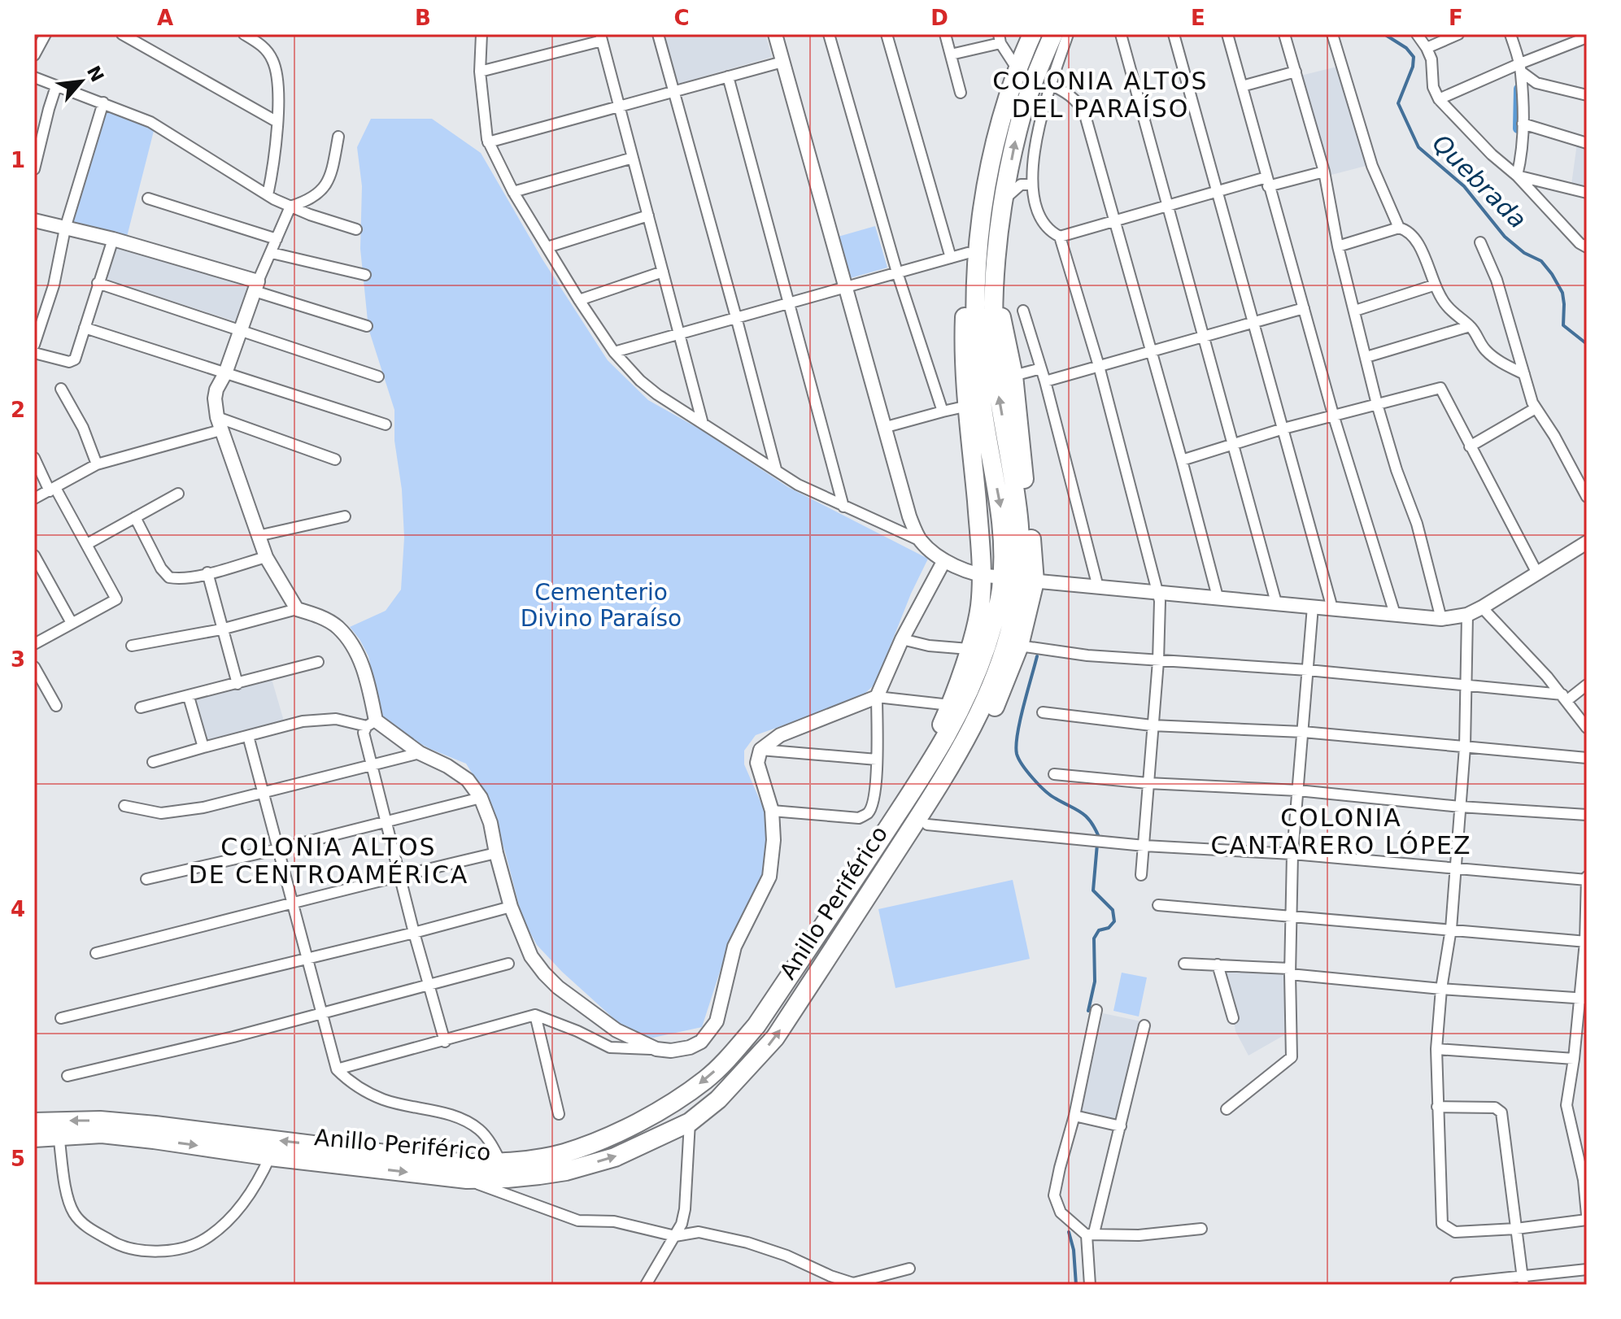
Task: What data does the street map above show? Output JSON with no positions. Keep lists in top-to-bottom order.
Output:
{
  "streets": {
    "highway": ["Anillo Periférico"]
  },
  "districts": ["COLONIA ALTOS DEL PARAÍSO", "COLONIA CANTARERO LÓPEZ", "COLONIA ALTOS DE CENTROAMÉRICA"],
  "water": ["Quebrada"],
  "parks": ["Cementerio Divino Paraíso"],
  "north": "top right",
  "grid": {
    "columns": [
      "A",
      "B",
      "C",
      "D",
      "E",
      "F"
    ],
    "rows": [
      "1",
      "2",
      "3",
      "4",
      "5"
    ]
  }
}
